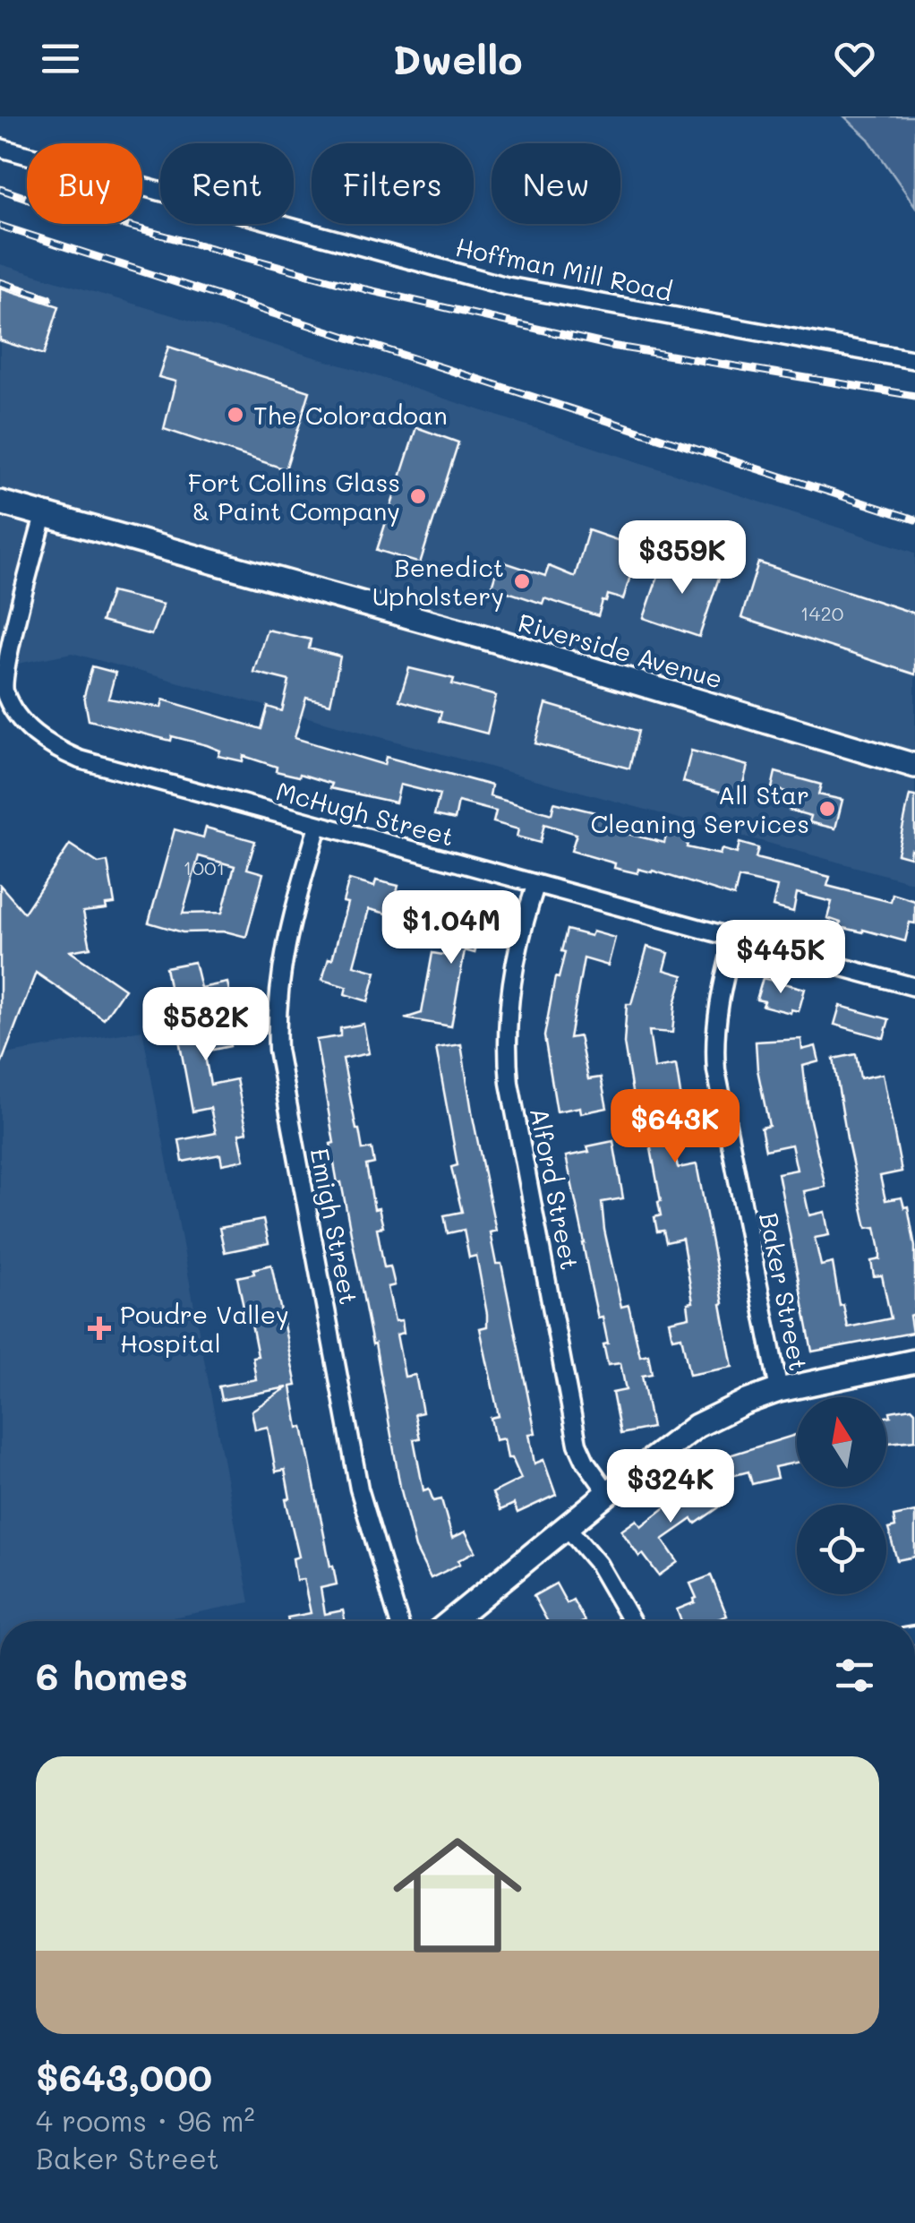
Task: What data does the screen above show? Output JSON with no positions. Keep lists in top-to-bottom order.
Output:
{
  "streets": {
    "main road": ["Riverside Avenue"],
    "street": [
      "Hoffman Mill Road",
      "McHugh Street",
      "Alford Street",
      "Emigh Street",
      "Baker Street"
    ]
  },
  "crossings": [
    ["Riverside Avenue", "McHugh Street"],
    ["McHugh Street", "Alford Street"],
    ["McHugh Street", "Emigh Street"],
    ["McHugh Street", "Baker Street"]
  ],
  "places": {
    "other": [
      "The Coloradoan",
      "Fort Collins Glass & Paint Company",
      "Benedict Upholstery",
      "All Star Cleaning Services"
    ],
    "health": ["Poudre Valley Hospital"]
  },
  "house_numbers": ["1420", "1001"],
  "north": "top",
  "page": {
    "header": "Dwello",
    "chip": [
      "Buy",
      "Rent",
      "Filters",
      "New"
    ],
    "price": [
      "$359K",
      "$1.04M",
      "$445K",
      "$582K",
      "$643K",
      "$324K"
    ],
    "heading": "6 homes",
    "list": [
      {
        "name": "$643,000",
        "note": "4 rooms · 96 m² · Baker Street"
      }
    ]
  }
}
